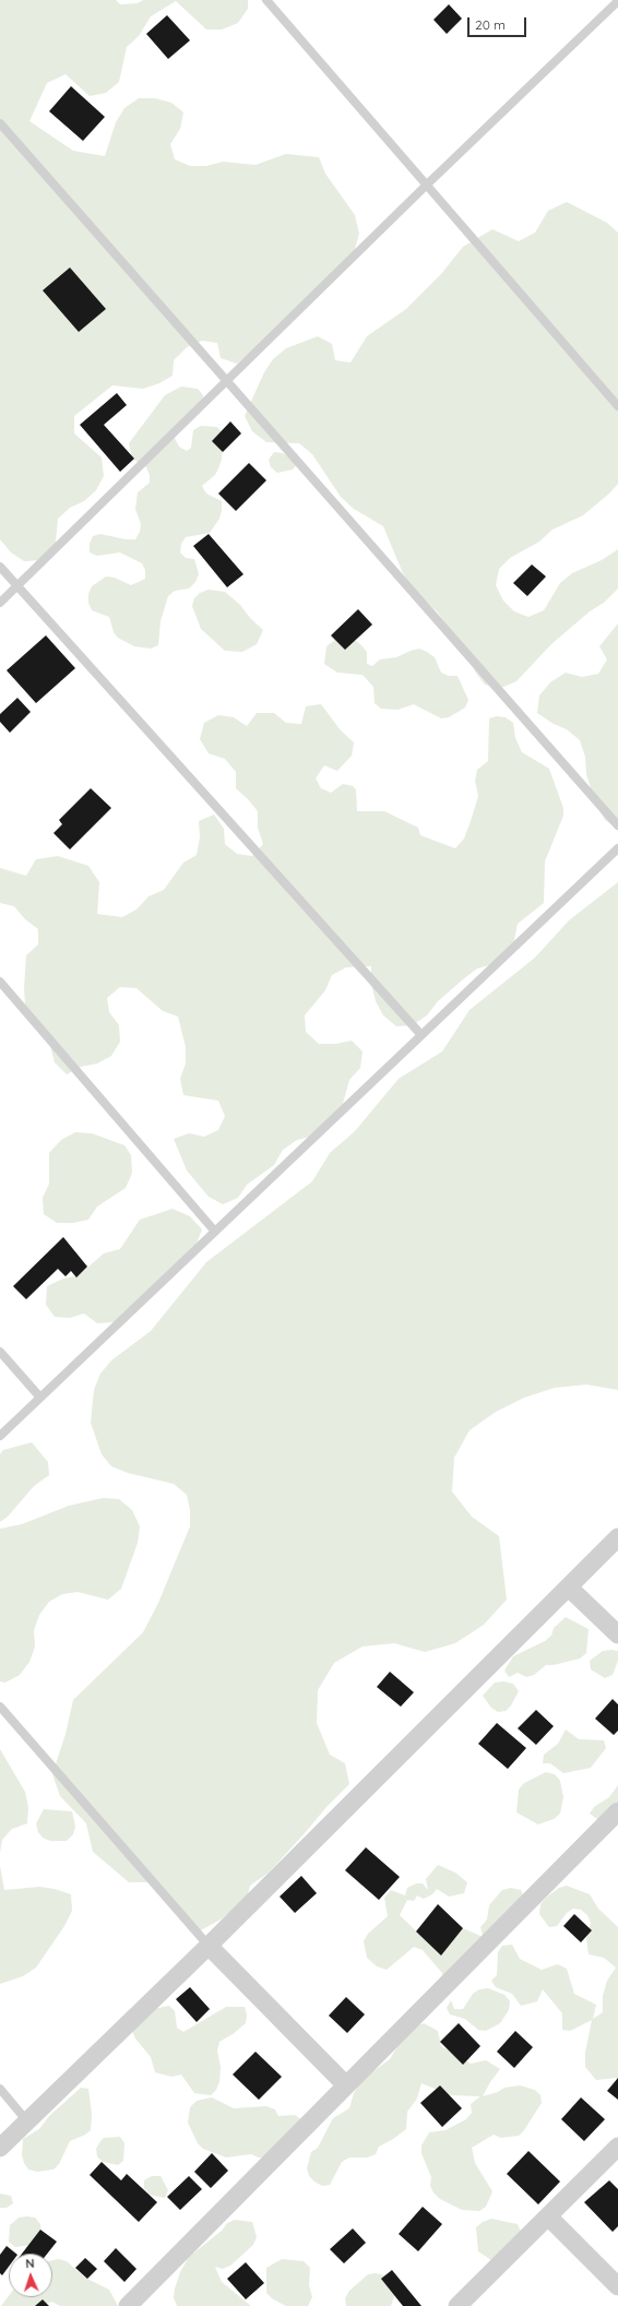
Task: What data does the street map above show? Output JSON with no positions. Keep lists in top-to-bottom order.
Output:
{
  "scale_bar": "20 m",
  "north": "top"
}
